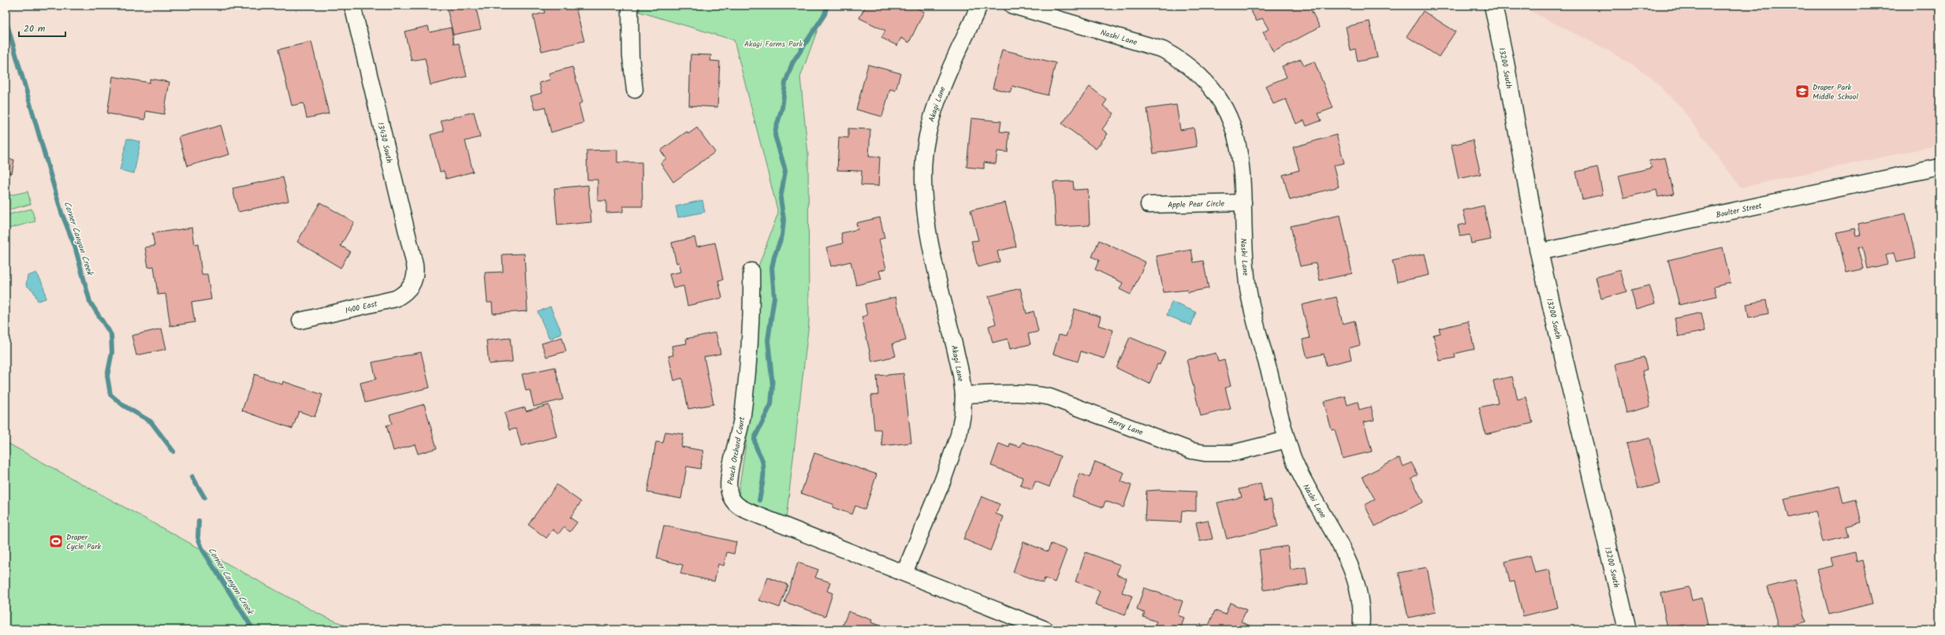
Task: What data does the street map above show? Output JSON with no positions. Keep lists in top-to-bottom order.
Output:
{
  "streets": {
    "street": [
      "Nashi Lane",
      "13200 South",
      "Akagi Lane",
      "13430 South",
      "Apple Pear Circle",
      "Boulter Street",
      "1400 East",
      "Berry Lane",
      "Peach Orchard Court"
    ]
  },
  "crossings": [
    ["Nashi Lane", "Apple Pear Circle"],
    ["Nashi Lane", "Berry Lane"],
    ["13200 South", "Boulter Street"],
    ["Akagi Lane", "Berry Lane"],
    ["Akagi Lane", "Peach Orchard Court"],
    ["13430 South", "1400 East"]
  ],
  "water": ["Corner Canyon Creek"],
  "parks": ["Akagi Farms Park"],
  "places": {
    "school or university": ["Draper Park Middle School"],
    "sports": ["Draper Cycle Park"]
  },
  "scale_bar": "20 m"
}
